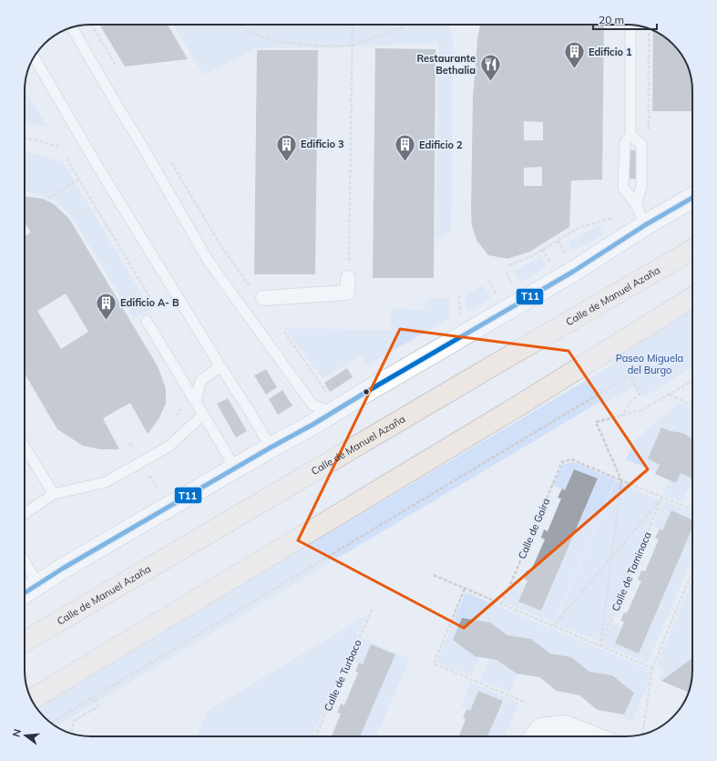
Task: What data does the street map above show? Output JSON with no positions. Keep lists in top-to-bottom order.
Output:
{
  "streets": {
    "highway": ["Calle de Manuel Azaña"],
    "path": ["Calle de Gaira", "Calle de Taminaca", "Calle de Turbaco"]
  },
  "parks": ["Paseo Miguela del Burgo"],
  "places": {
    "building": [
      "Edificio 1",
      "Edificio 3",
      "Edificio 2",
      "Edificio A- B"
    ],
    "restaurant": ["Restaurante Bethalia"]
  },
  "lines": ["transit line T11"],
  "scale_bar": "20 m",
  "north": "left"
}
